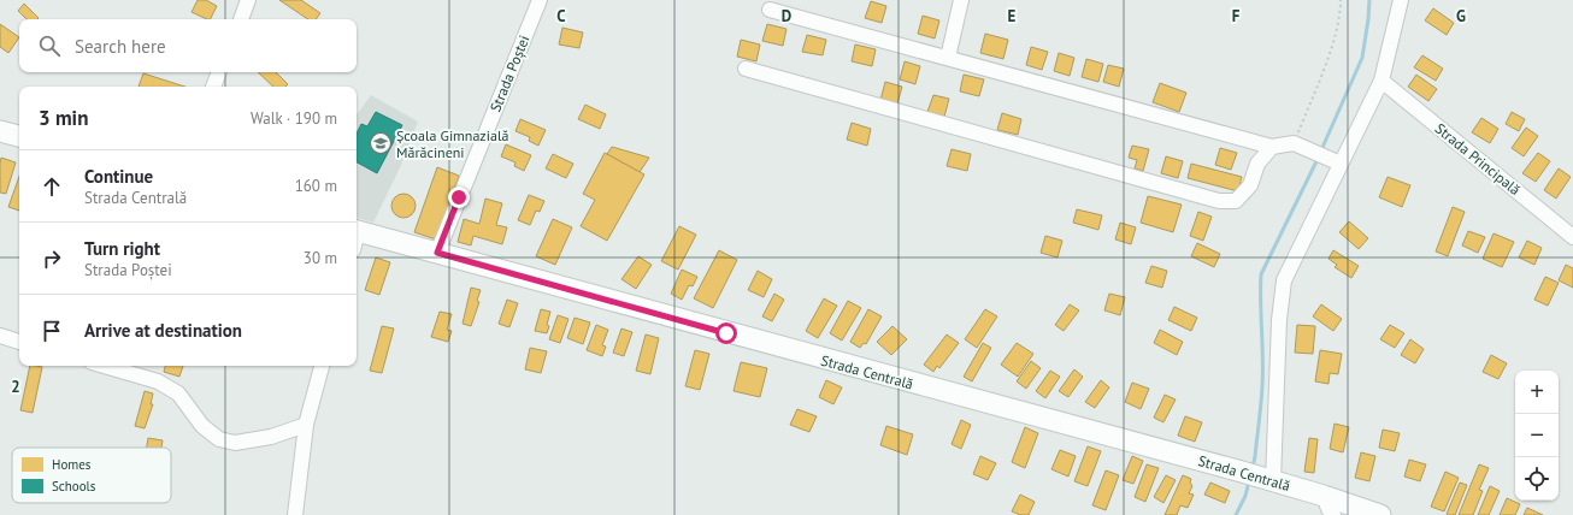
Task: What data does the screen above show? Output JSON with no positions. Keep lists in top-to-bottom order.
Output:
{
  "streets": {
    "main road": ["Strada Centrală"],
    "street": ["Strada Poștei", "Strada Principală"]
  },
  "crossings": [
    ["Strada Poștei", "Strada Centrală"]
  ],
  "places": {
    "school or university": ["Școala Gimnazială Mărăcineni"]
  },
  "legend": ["Homes", "Schools"],
  "page": {
    "search": "Search here",
    "heading": ["3 min", "Walk · 190 m"],
    "list": [
      ["Continue", "Strada Centrală", "160 m"],
      ["Turn right", "Strada Poștei", "30 m"],
      "Arrive at destination"
    ],
    "map_buttons": ["+", "−"]
  },
  "grid": {
    "columns": [
      "C",
      "D",
      "E",
      "F",
      "G"
    ],
    "rows": ["2"]
  }
}
